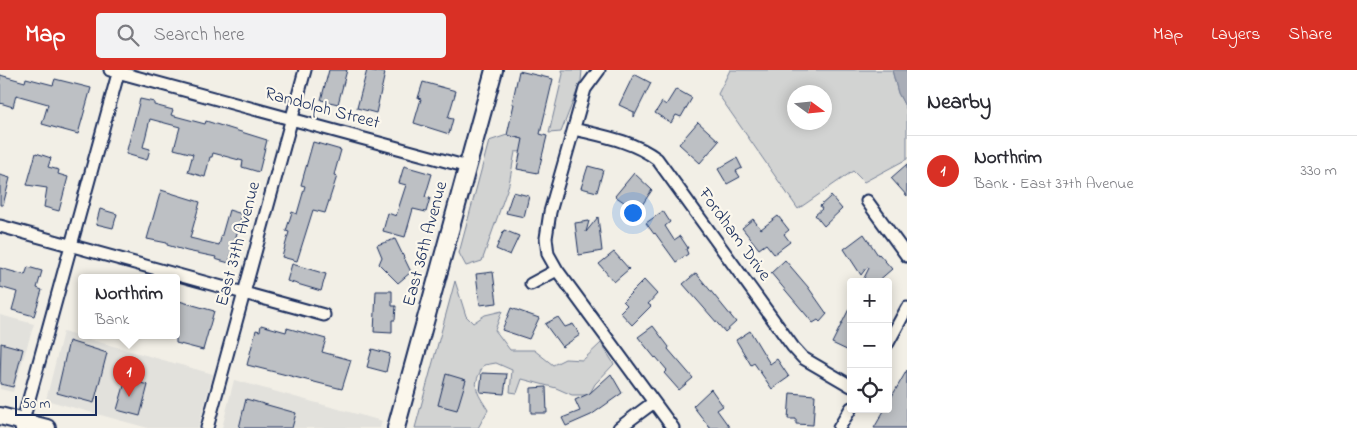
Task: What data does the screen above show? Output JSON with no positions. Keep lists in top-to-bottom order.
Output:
{
  "streets": {
    "main road": ["East 36th Avenue"],
    "street": ["Randolph Street", "Fordham Drive", "East 37th Avenue"]
  },
  "crossings": [
    ["Randolph Street", "East 37th Avenue"],
    ["Randolph Street", "East 36th Avenue"]
  ],
  "scale_bar": "50 m",
  "north": "right",
  "page": {
    "header": "Map",
    "search": "Search here",
    "nav": ["Map", "Layers", "Share"],
    "heading": "Nearby",
    "list": [
      {
        "mark": "1",
        "name": "Northrim",
        "note": "Bank · East 37th Avenue",
        "value": "330 m"
      }
    ],
    "popup": ["Northrim", "Bank"],
    "map_buttons": ["+", "−"],
    "pins": "1",
    "scale": "50 m"
  }
}
